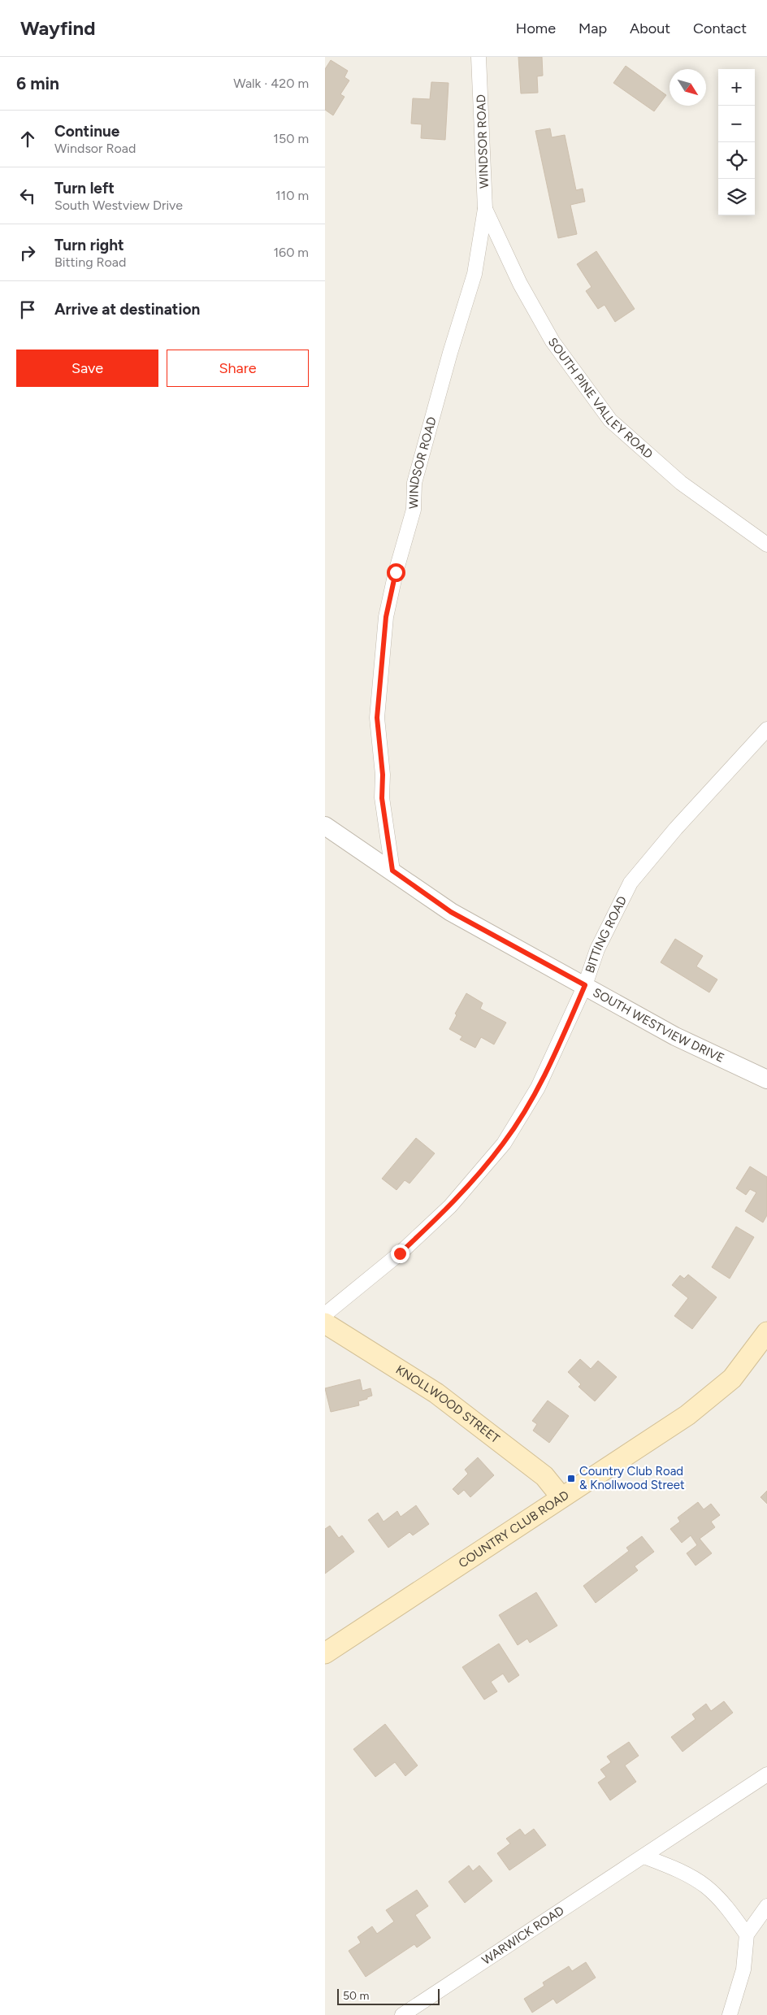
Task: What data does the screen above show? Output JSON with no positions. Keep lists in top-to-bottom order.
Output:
{
  "streets": {
    "main road": ["KNOLLWOOD STREET", "COUNTRY CLUB ROAD"],
    "street": [
      "WINDSOR ROAD",
      "SOUTH PINE VALLEY ROAD",
      "BITTING ROAD",
      "SOUTH WESTVIEW DRIVE",
      "WARWICK ROAD"
    ]
  },
  "crossings": [
    ["WINDSOR ROAD", "SOUTH PINE VALLEY ROAD"],
    ["WINDSOR ROAD", "SOUTH WESTVIEW DRIVE"],
    ["BITTING ROAD", "SOUTH WESTVIEW DRIVE"],
    ["KNOLLWOOD STREET", "COUNTRY CLUB ROAD"]
  ],
  "places": {
    "transit": ["Country Club Road & Knollwood Street"]
  },
  "scale_bar": "50 m",
  "north": "bottom right",
  "page": {
    "header": "Wayfind",
    "nav": [
      "Home",
      "Map",
      "About",
      "Contact"
    ],
    "heading": ["6 min", "Walk · 420 m"],
    "map_buttons": ["+", "−"],
    "list": [
      ["Continue", "Windsor Road", "150 m"],
      ["Turn left", "South Westview Drive", "110 m"],
      ["Turn right", "Bitting Road", "160 m"],
      "Arrive at destination"
    ],
    "buttons": ["Save", "Share"],
    "scale": "50 m"
  }
}
